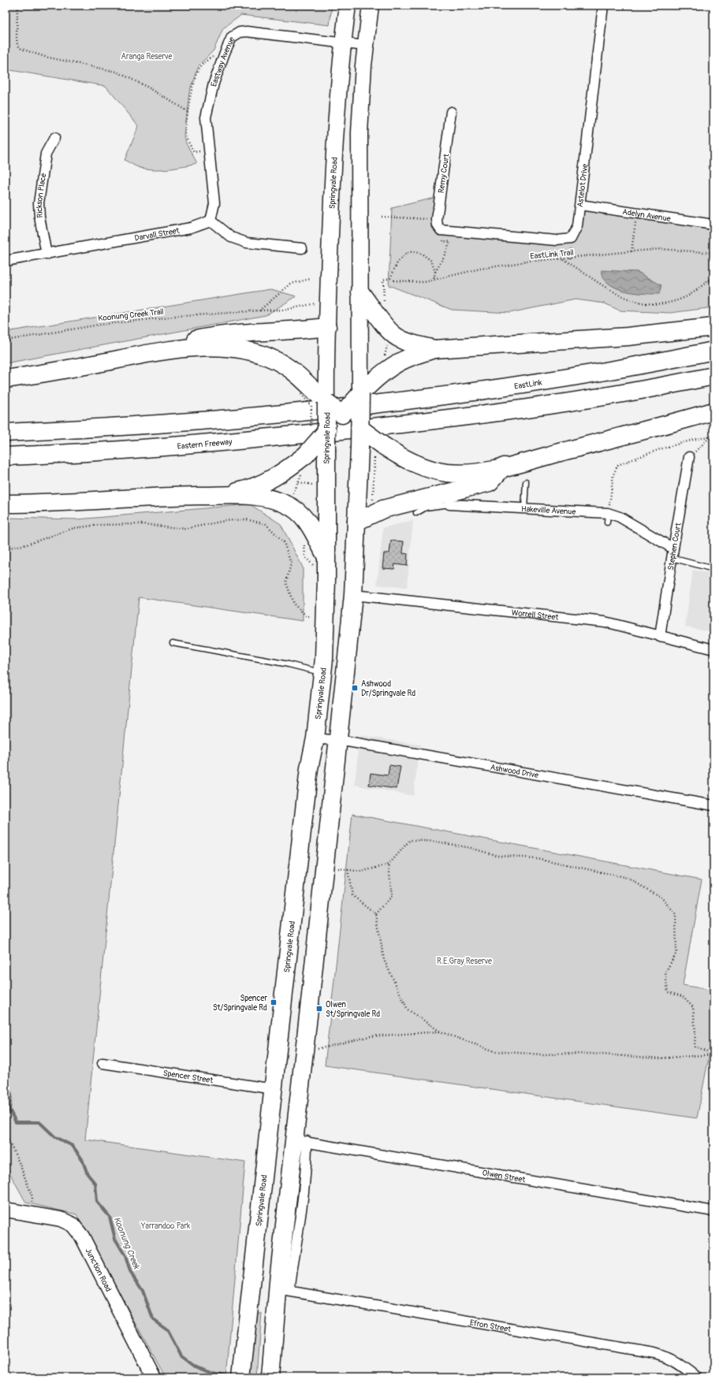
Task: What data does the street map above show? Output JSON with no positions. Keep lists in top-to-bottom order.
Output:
{
  "streets": {
    "highway": ["Springvale Road", "EastLink", "Eastern Freeway"],
    "street": [
      "Eastway Avenue",
      "Remy Court",
      "Astelot Drive",
      "Rickson Place",
      "Adelyn Avenue",
      "Darvall Street",
      "Hakeville Avenue",
      "Stephen Court",
      "Worrell Street",
      "Ashwood Drive",
      "Spencer Street",
      "Olwen Street",
      "Junction Road",
      "Efron Street"
    ],
    "path": ["EastLink Trail", "Koonung Creek Trail"]
  },
  "crossings": [
    ["Eastway Avenue", "Springvale Road"],
    ["Eastway Avenue", "Darvall Street"],
    ["Springvale Road", "Koonung Creek Trail"],
    ["Springvale Road", "EastLink"],
    ["Springvale Road", "Ashwood Drive"],
    ["Springvale Road", "Spencer Street"],
    ["Astelot Drive", "Adelyn Avenue"],
    ["Rickson Place", "Darvall Street"],
    ["Hakeville Avenue", "Stephen Court"],
    ["Stephen Court", "Worrell Street"]
  ],
  "water": ["Koonung Creek"],
  "parks": ["Aranga Reserve", "R.E.Gray Reserve", "Yarrandoo Park"],
  "places": {
    "transit": ["Ashwood Dr/Springvale Rd", "Spencer St/Springvale Rd", "Olwen St/Springvale Rd"]
  }
}
